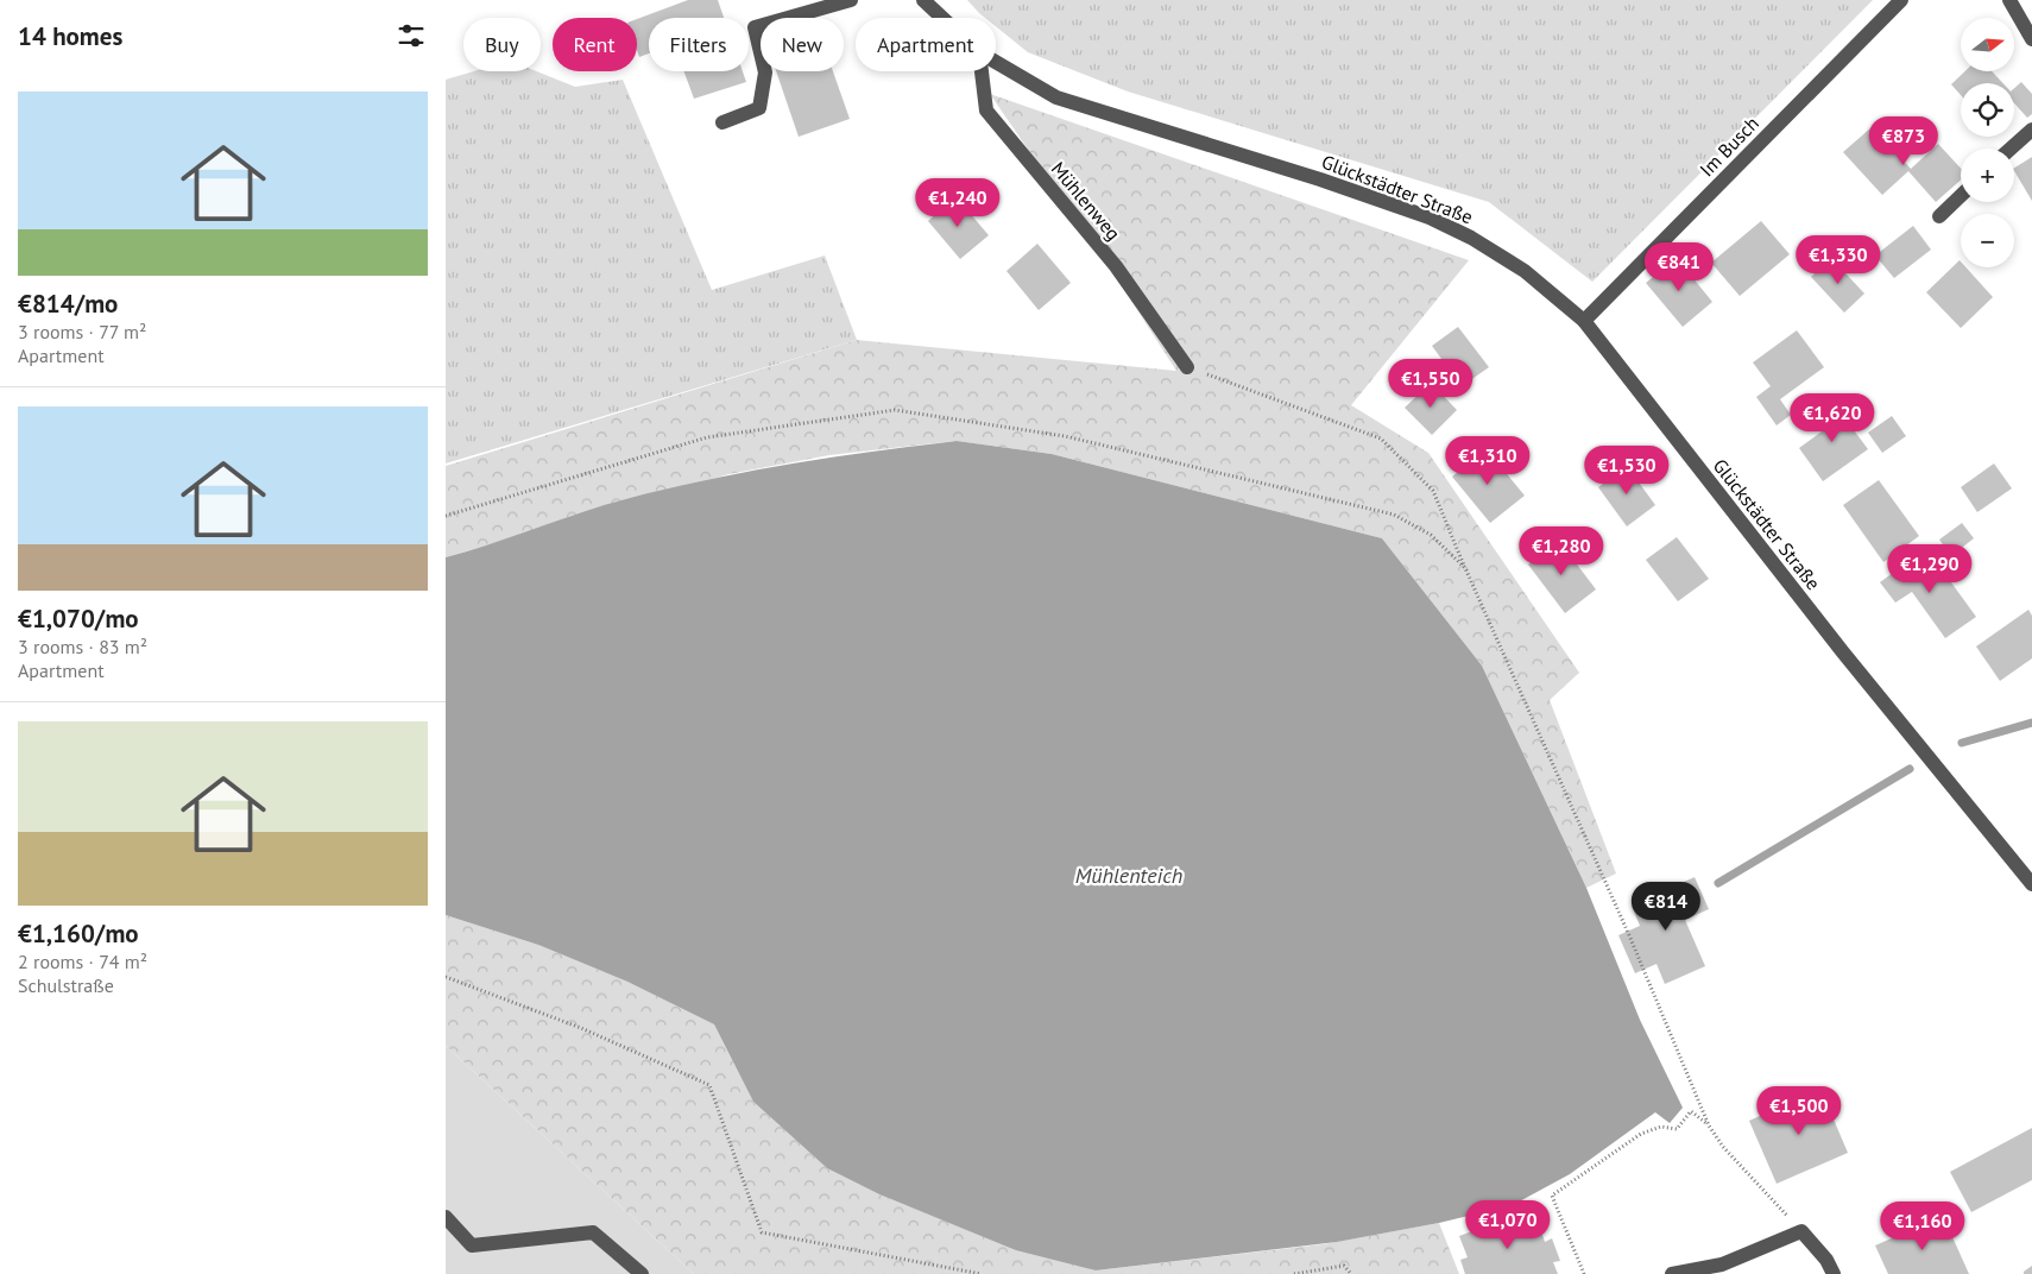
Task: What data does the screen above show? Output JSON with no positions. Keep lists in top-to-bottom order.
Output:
{
  "streets": {
    "street": ["Im Busch", "Glückstädter Straße", "Mühlenweg"]
  },
  "crossings": [
    ["Im Busch", "Glückstädter Straße"]
  ],
  "water": ["Mühlenteich"],
  "north": "right",
  "page": {
    "heading": "14 homes",
    "map_buttons": ["+", "−"],
    "chip": [
      "Buy",
      "Rent",
      "Filters",
      "New",
      "Apartment"
    ],
    "list": [
      {
        "name": "€814/mo",
        "note": "3 rooms · 77 m² · Apartment"
      },
      {
        "name": "€1,070/mo",
        "note": "3 rooms · 83 m² · Apartment"
      },
      {
        "name": "€1,160/mo",
        "note": "2 rooms · 74 m² · Schulstraße"
      }
    ],
    "price": [
      "€873",
      "€1,240",
      "€1,330",
      "€841",
      "€1,550",
      "€1,620",
      "€1,310",
      "€1,530",
      "€1,280",
      "€1,290",
      "€814",
      "€1,500",
      "€1,070",
      "€1,160"
    ]
  }
}
